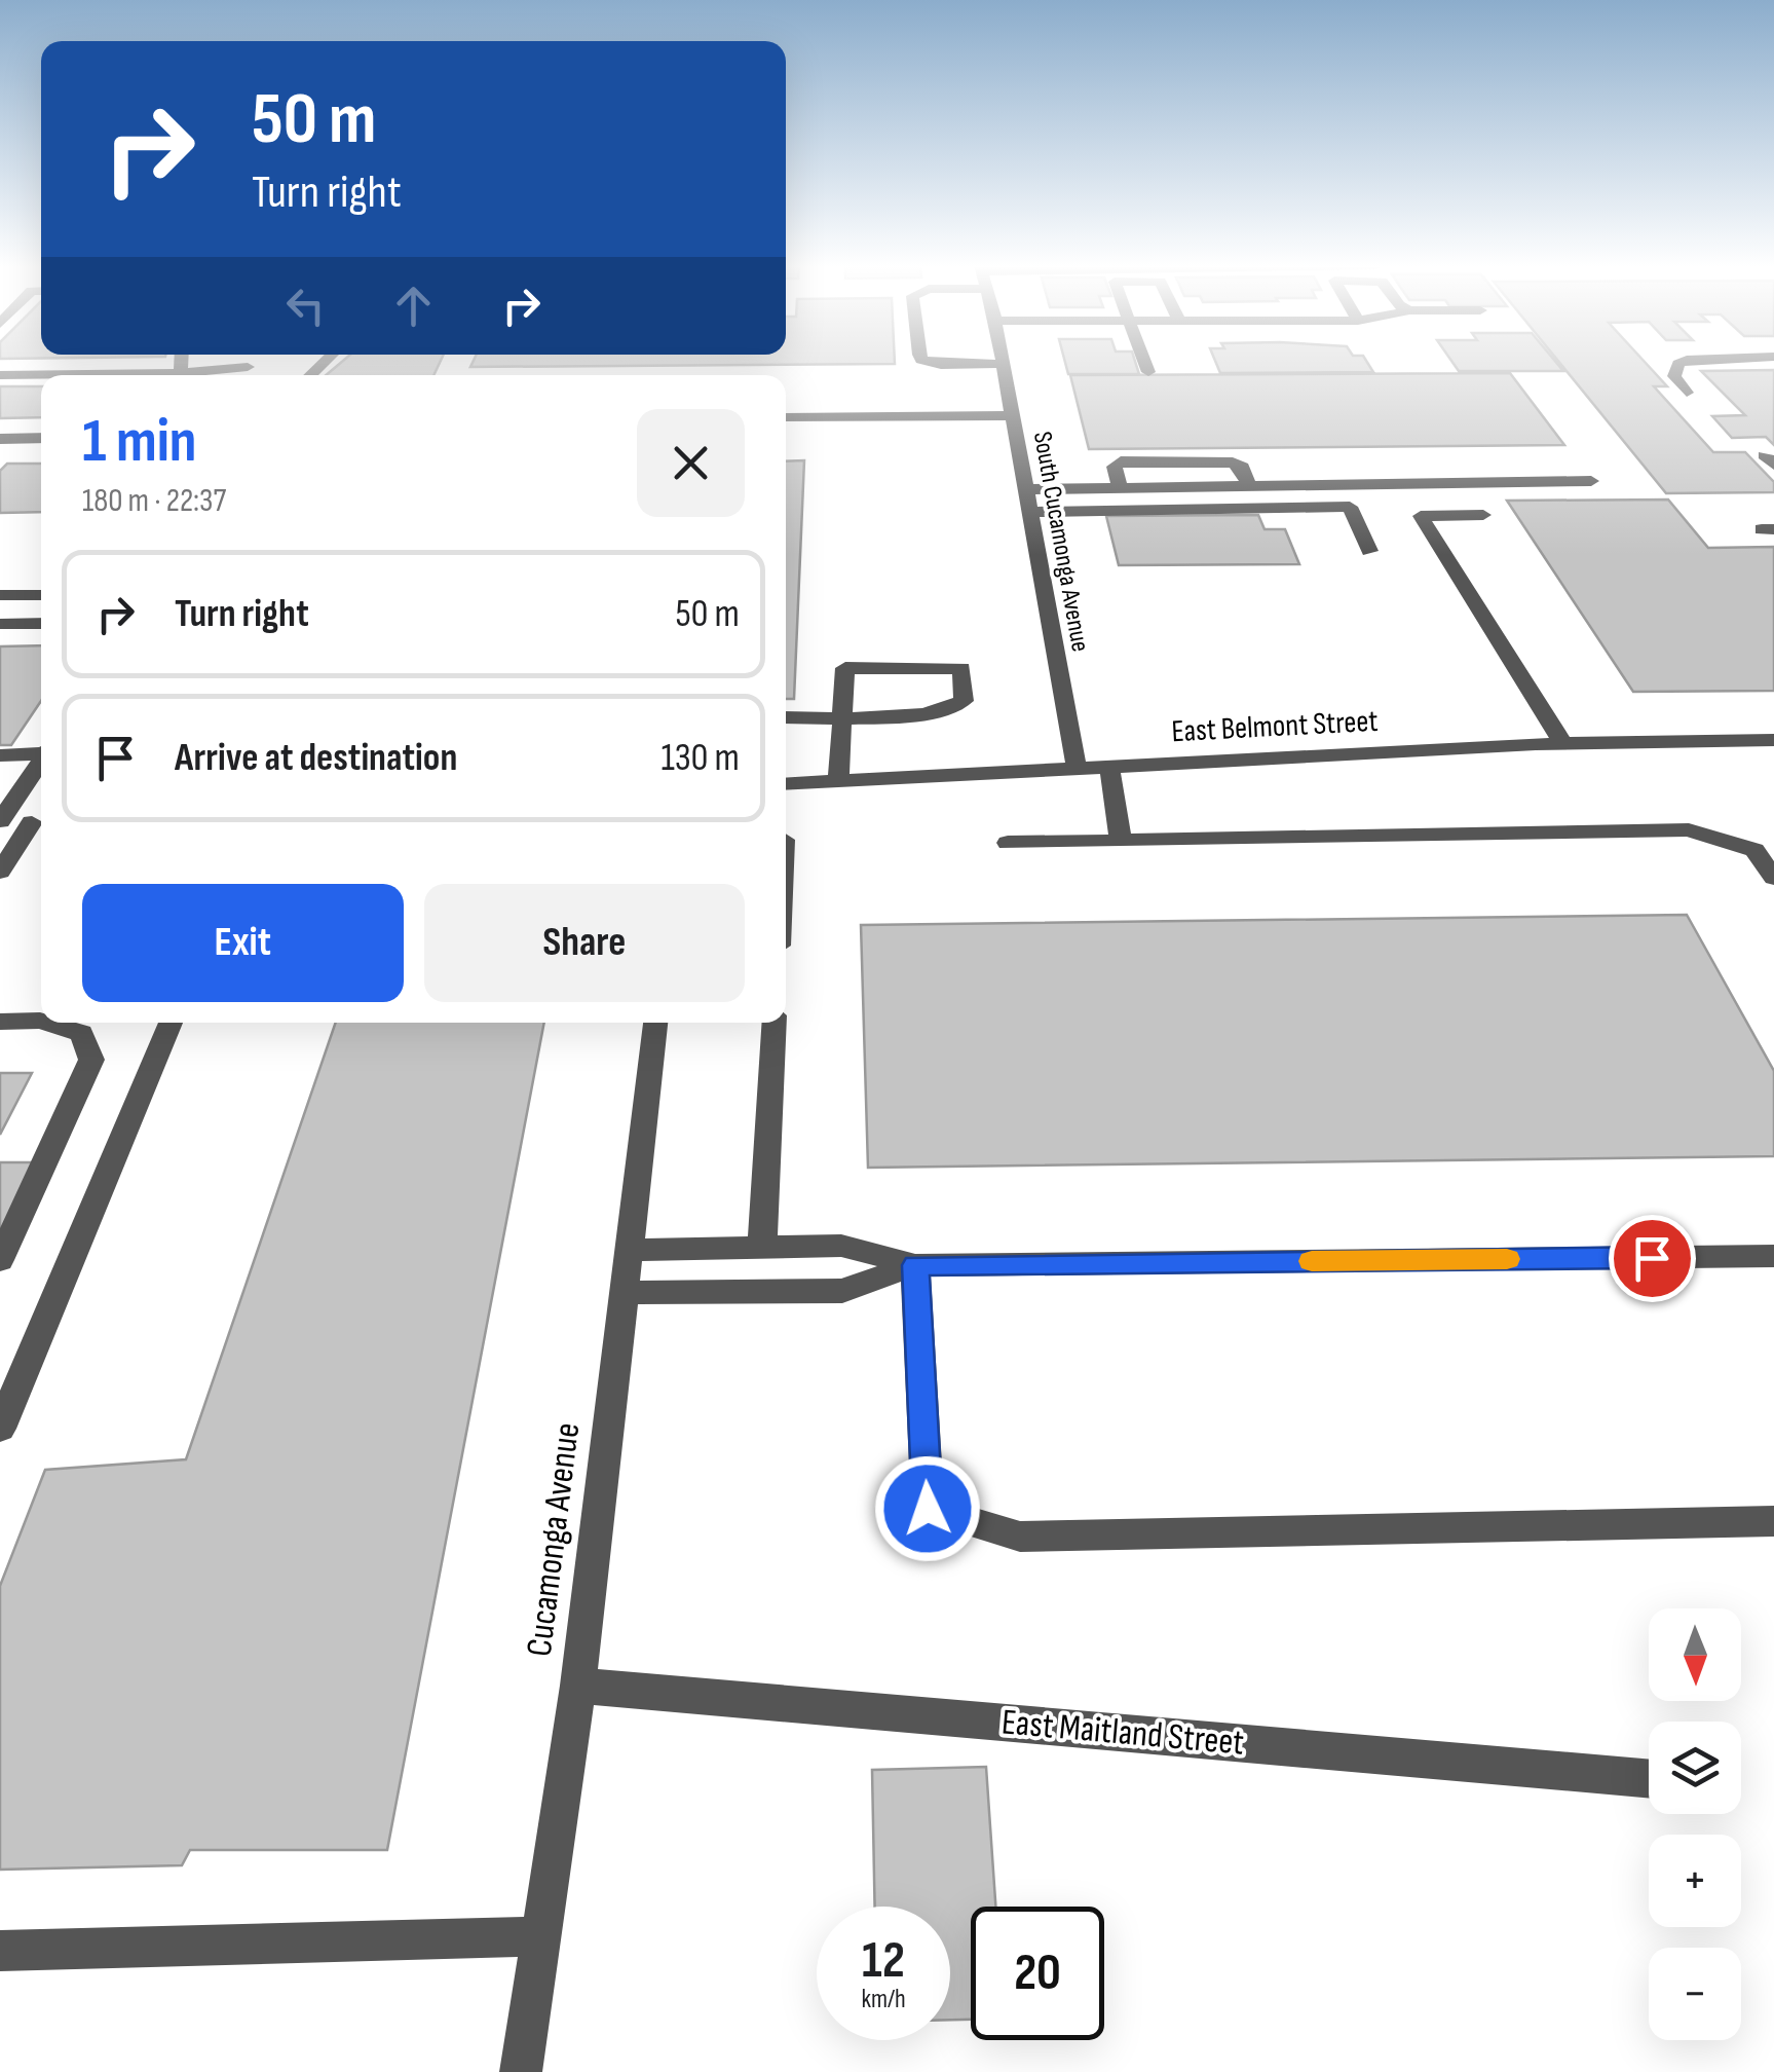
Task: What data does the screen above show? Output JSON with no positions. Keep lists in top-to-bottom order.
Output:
{
  "streets": {
    "street": [
      "South Cucamonga Avenue",
      "East Belmont Street",
      "Cucamonga Avenue",
      "East Maitland Street"
    ]
  },
  "crossings": [
    ["South Cucamonga Avenue", "East Belmont Street"],
    ["Cucamonga Avenue", "East Maitland Street"]
  ],
  "north": "bottom",
  "page": {
    "turn": ["50 m", "Turn right"],
    "heading": ["1 min", "180 m · 22:37"],
    "list": [
      {
        "name": "Turn right",
        "value": "50 m"
      },
      {
        "name": "Arrive at destination",
        "value": "130 m"
      }
    ],
    "buttons": ["Exit", "Share"],
    "map_buttons": ["+", "−"],
    "speed": "12 km/h",
    "limit": "20"
  }
}
